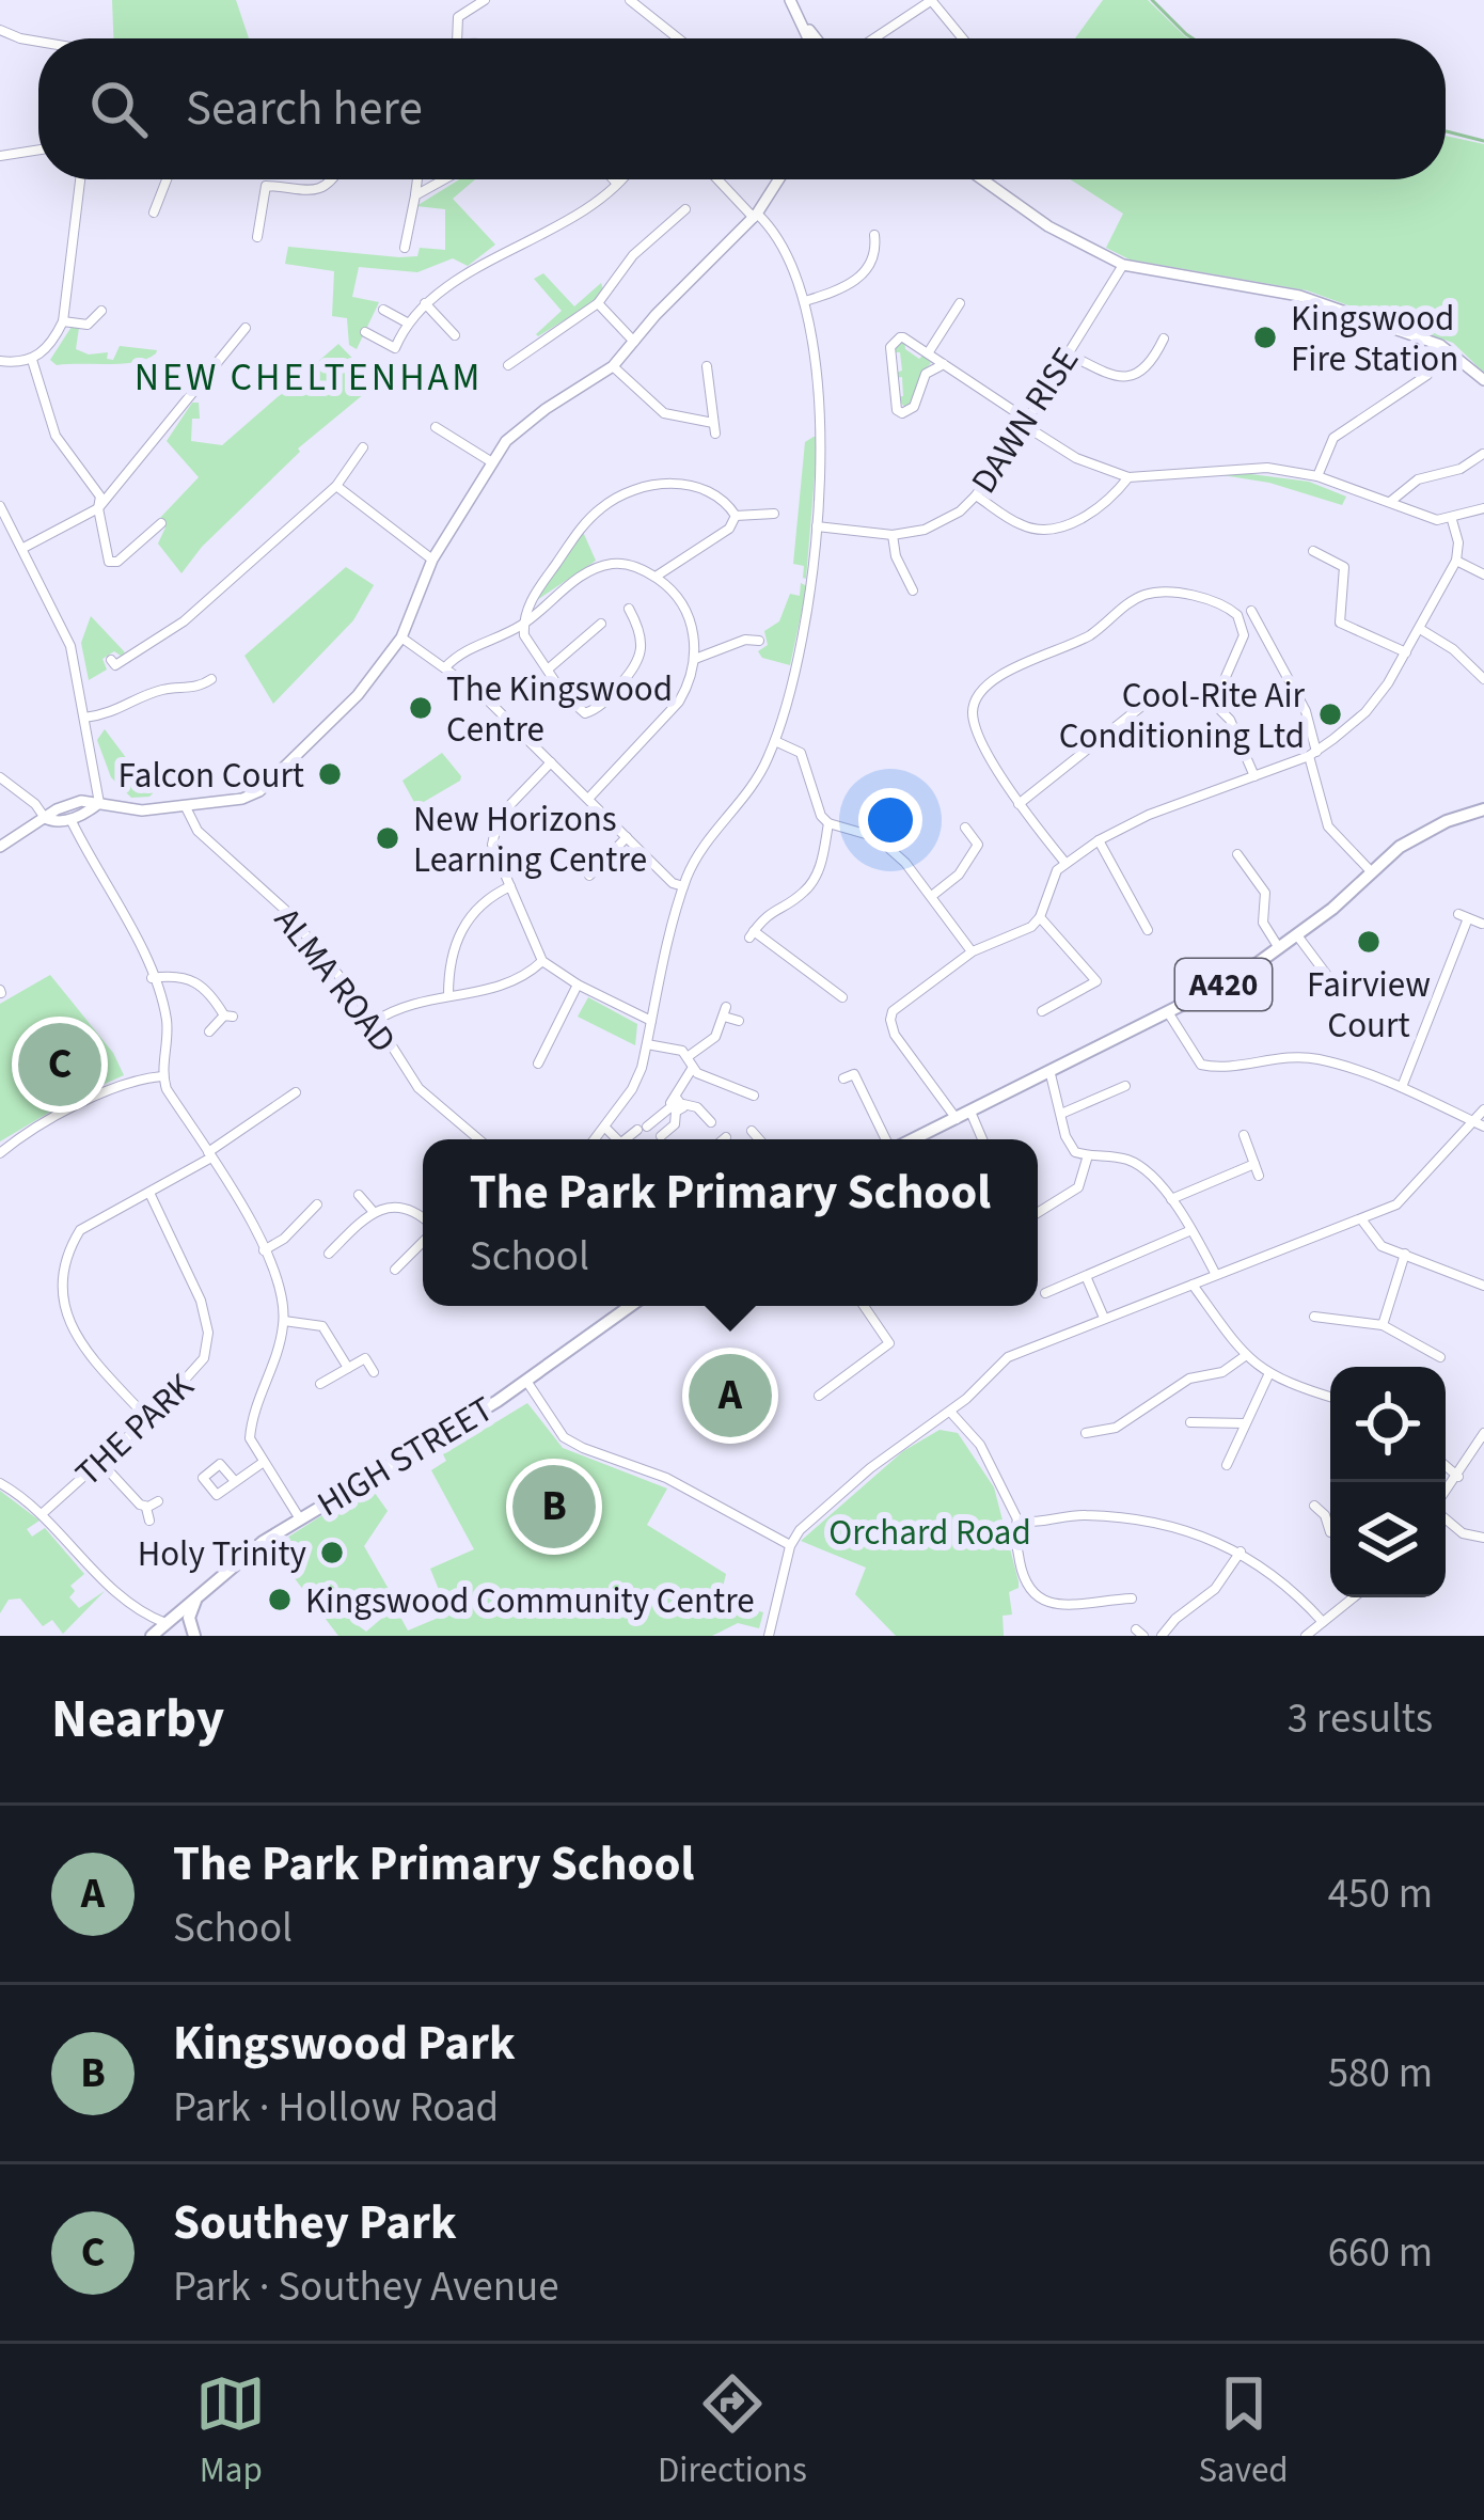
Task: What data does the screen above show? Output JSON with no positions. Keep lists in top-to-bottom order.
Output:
{
  "streets": {
    "main road": ["A420", "HIGH STREET"],
    "street": ["DAWN RISE", "ALMA ROAD", "THE PARK"]
  },
  "districts": ["NEW CHELTENHAM"],
  "parks": ["Orchard Road"],
  "places": [
    "Kingswood Fire Station",
    "The Kingswood Centre",
    "Cool-Rite Air Conditioning Ltd",
    "Falcon Court",
    "New Horizons Learning Centre",
    "Fairview Court",
    "Holy Trinity",
    "Kingswood Community Centre"
  ],
  "page": {
    "search": "Search here",
    "pins": ["C", "A", "B"],
    "popup": ["The Park Primary School", "School"],
    "heading": ["Nearby", "3 results"],
    "list": [
      {
        "mark": "A",
        "name": "The Park Primary School",
        "note": "School",
        "value": "450 m"
      },
      {
        "mark": "B",
        "name": "Kingswood Park",
        "note": "Park · Hollow Road",
        "value": "580 m"
      },
      {
        "mark": "C",
        "name": "Southey Park",
        "note": "Park · Southey Avenue",
        "value": "660 m"
      }
    ],
    "nav": ["Map", "Directions", "Saved"]
  }
}
